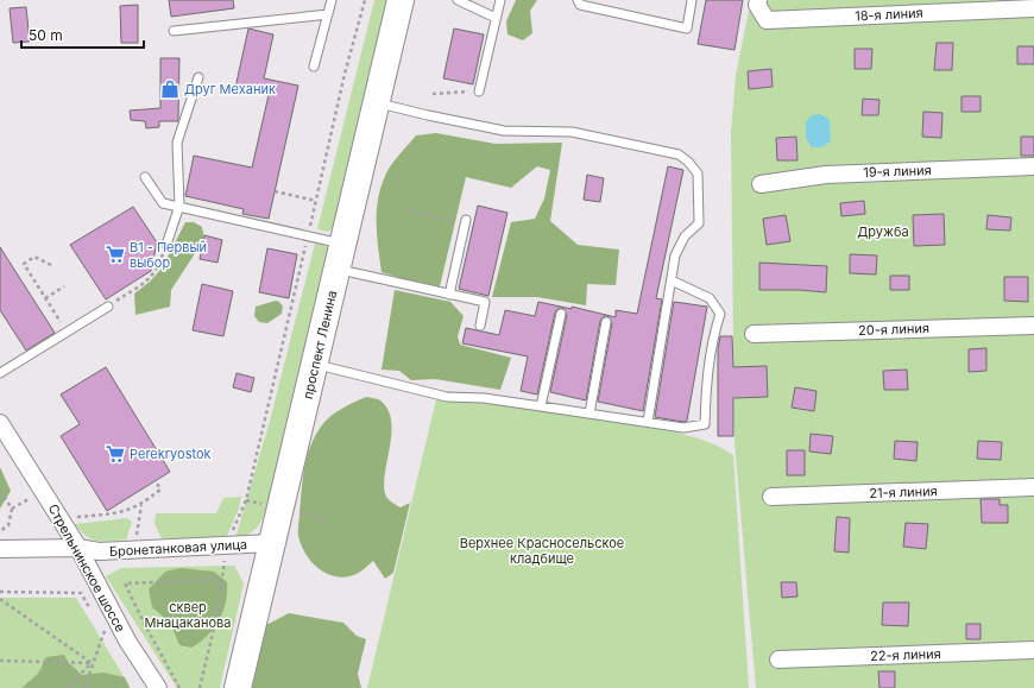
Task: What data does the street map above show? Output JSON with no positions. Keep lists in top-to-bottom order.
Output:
{
  "streets": {
    "main road": ["проспект Ленина"],
    "street": [
      "18-я линия",
      "19-я линия",
      "20-я линия",
      "21-я линия",
      "Бронетанковая улица",
      "Стрельнинское шоссе",
      "22-я линия"
    ]
  },
  "crossings": [
    ["проспект Ленина", "Бронетанковая улица"],
    ["Бронетанковая улица", "Стрельнинское шоссе"]
  ],
  "parks": ["Дружба", "Верхнее Красносельское кладбище", "сквер Мнацаканова"],
  "places": {
    "shop": ["Друг Механик"],
    "supermarket": ["В1 - Первый выбор", "Perekryostok"]
  },
  "scale_bar": "50 m"
}
